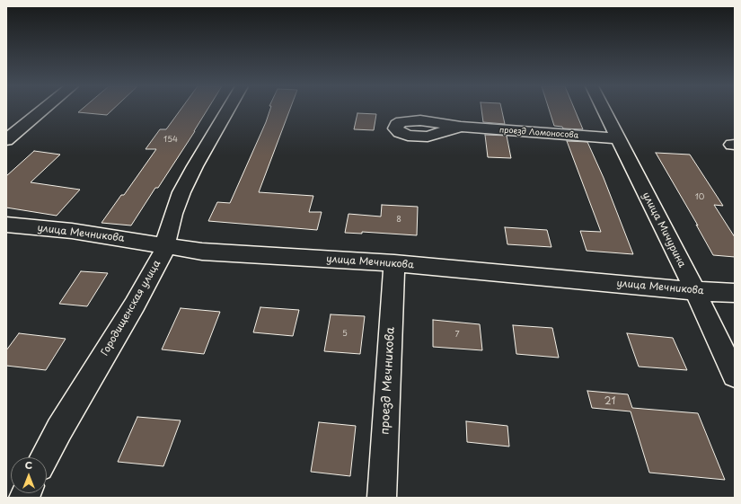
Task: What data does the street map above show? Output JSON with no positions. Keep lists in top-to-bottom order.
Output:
{
  "streets": {
    "street": [
      "проезд Ломоносова",
      "улица Мичурина",
      "улица Мечникова",
      "Городищенская улица",
      "проезд Мечникова"
    ]
  },
  "crossings": [
    ["проезд Ломоносова", "улица Мичурина"],
    ["улица Мичурина", "улица Мечникова"],
    ["улица Мечникова", "Городищенская улица"],
    ["улица Мечникова", "проезд Мечникова"]
  ],
  "house_numbers": [
    "154",
    "10",
    "8",
    "5",
    "7",
    "21"
  ],
  "north": "top"
}
